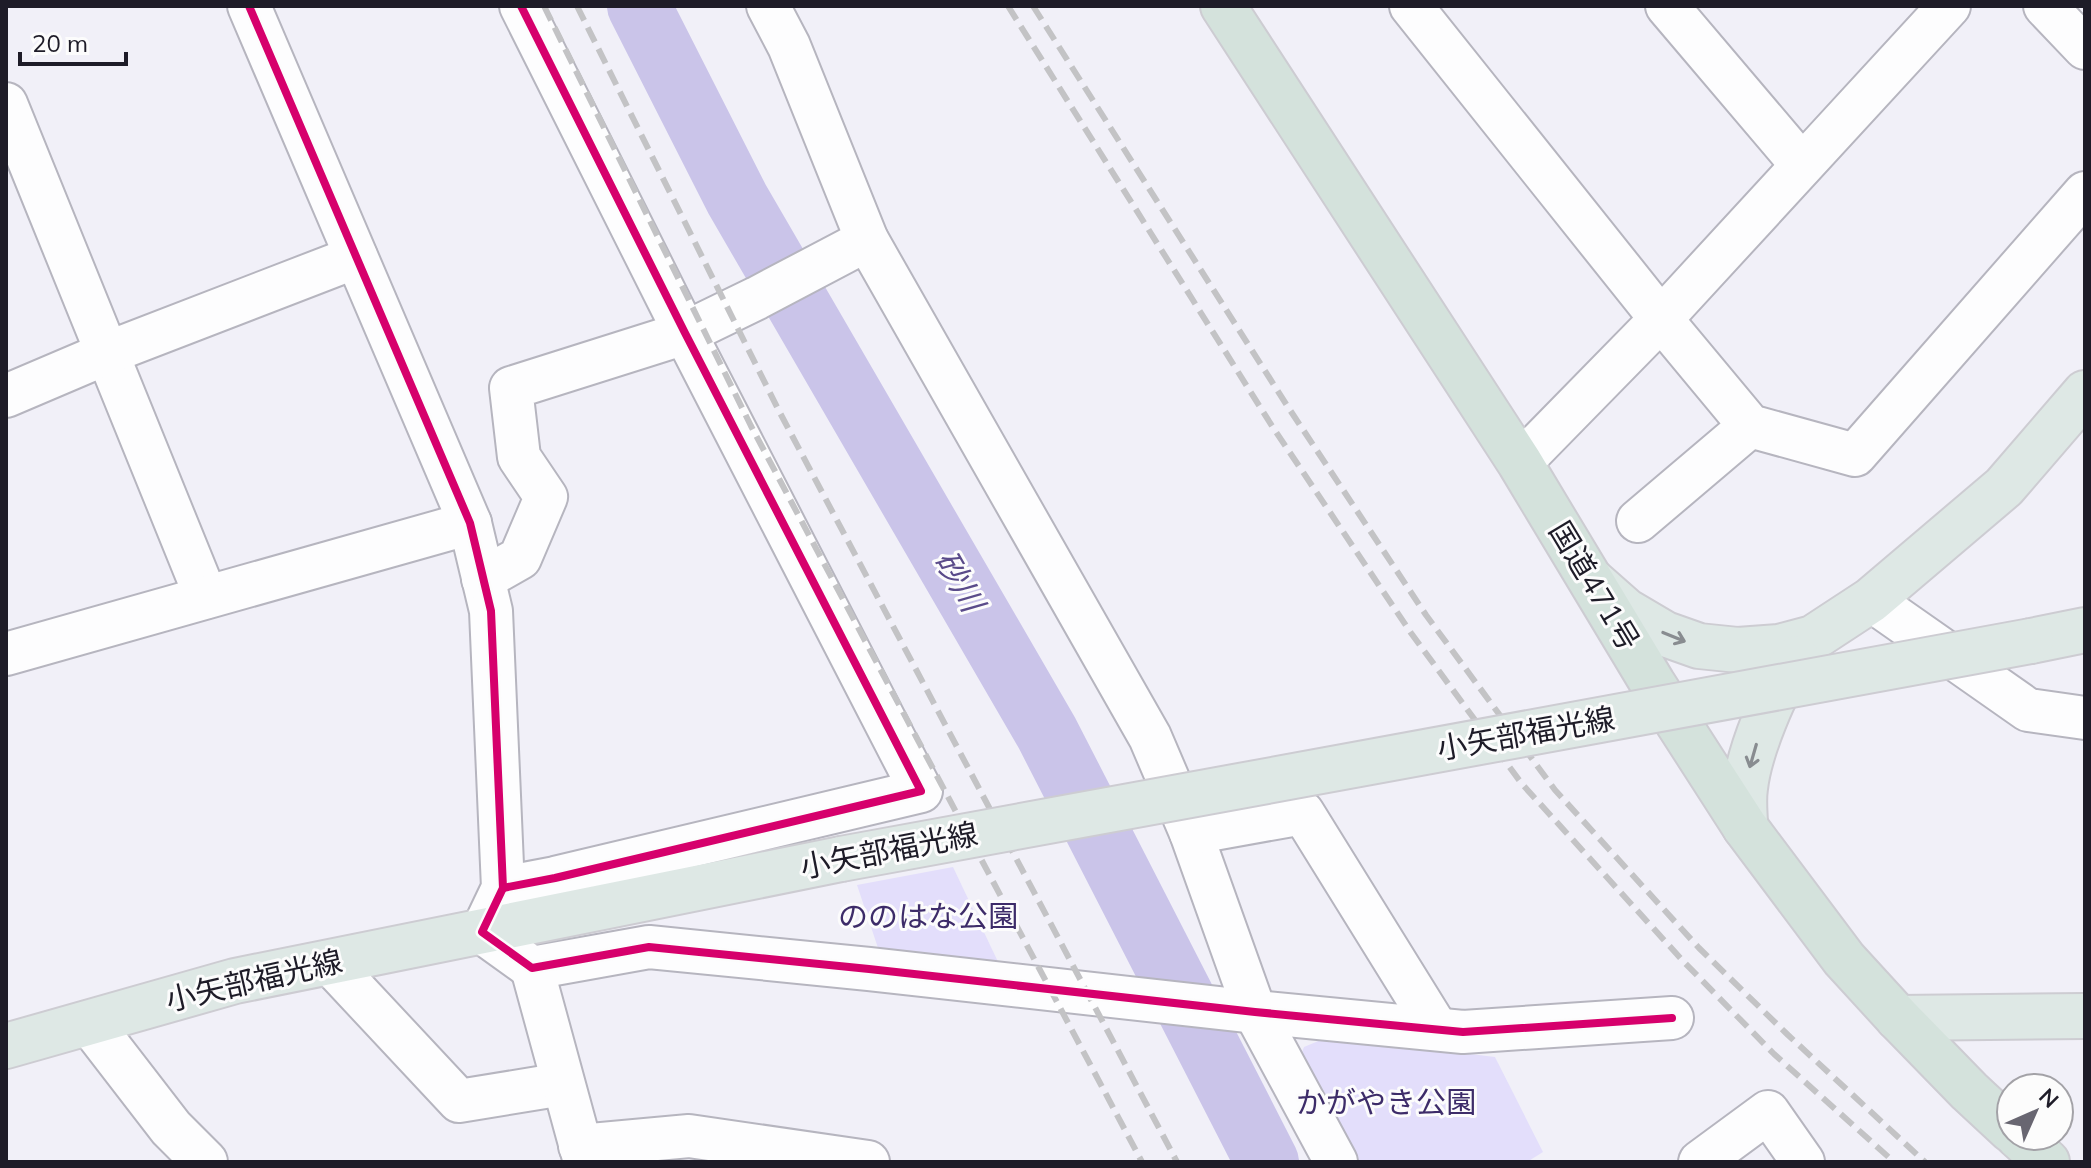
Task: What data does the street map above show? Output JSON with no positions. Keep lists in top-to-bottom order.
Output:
{
  "streets": {
    "highway": ["国道471号"],
    "main road": ["小矢部福光線"]
  },
  "water": ["砂川"],
  "parks": ["ののはな公園", "かがやき公園"],
  "scale_bar": "20 m",
  "north": "top right"
}
